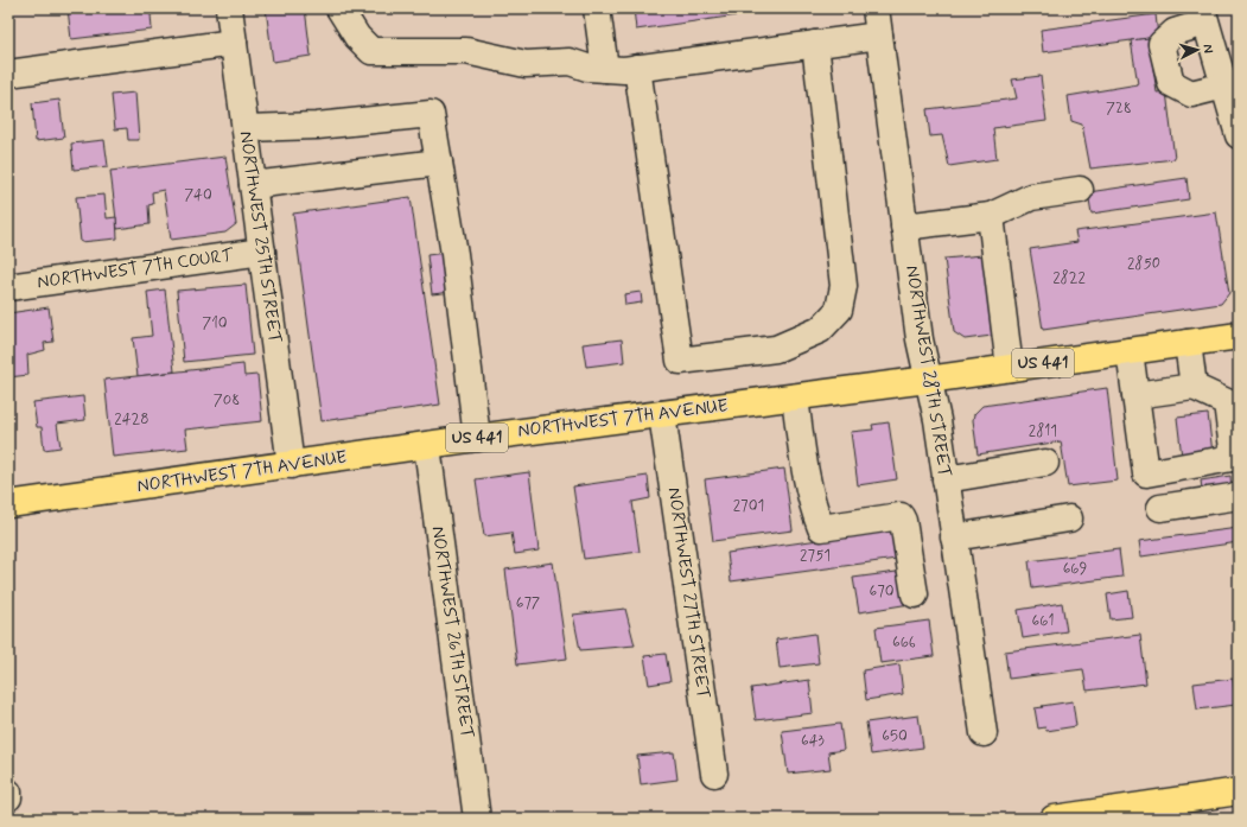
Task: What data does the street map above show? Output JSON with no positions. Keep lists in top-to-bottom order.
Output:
{
  "streets": {
    "main road": ["US 441", "NORTHWEST 7TH AVENUE"],
    "street": [
      "NORTHWEST 25TH STREET",
      "NORTHWEST 7TH COURT",
      "NORTHWEST 28TH STREET",
      "NORTHWEST 27TH STREET",
      "NORTHWEST 26TH STREET"
    ]
  },
  "crossings": [
    ["NORTHWEST 25TH STREET", "NORTHWEST 7TH COURT"],
    ["NORTHWEST 25TH STREET", "NORTHWEST 7TH AVENUE"],
    ["NORTHWEST 28TH STREET", "NORTHWEST 7TH AVENUE"],
    ["NORTHWEST 7TH AVENUE", "NORTHWEST 27TH STREET"],
    ["NORTHWEST 7TH AVENUE", "NORTHWEST 26TH STREET"]
  ],
  "house_numbers": [
    "728",
    "740",
    "2850",
    "2822",
    "710",
    "708",
    "2428",
    "2811",
    "2701",
    "2751",
    "669",
    "670",
    "677",
    "661",
    "666",
    "650",
    "643"
  ],
  "north": "right"
}
